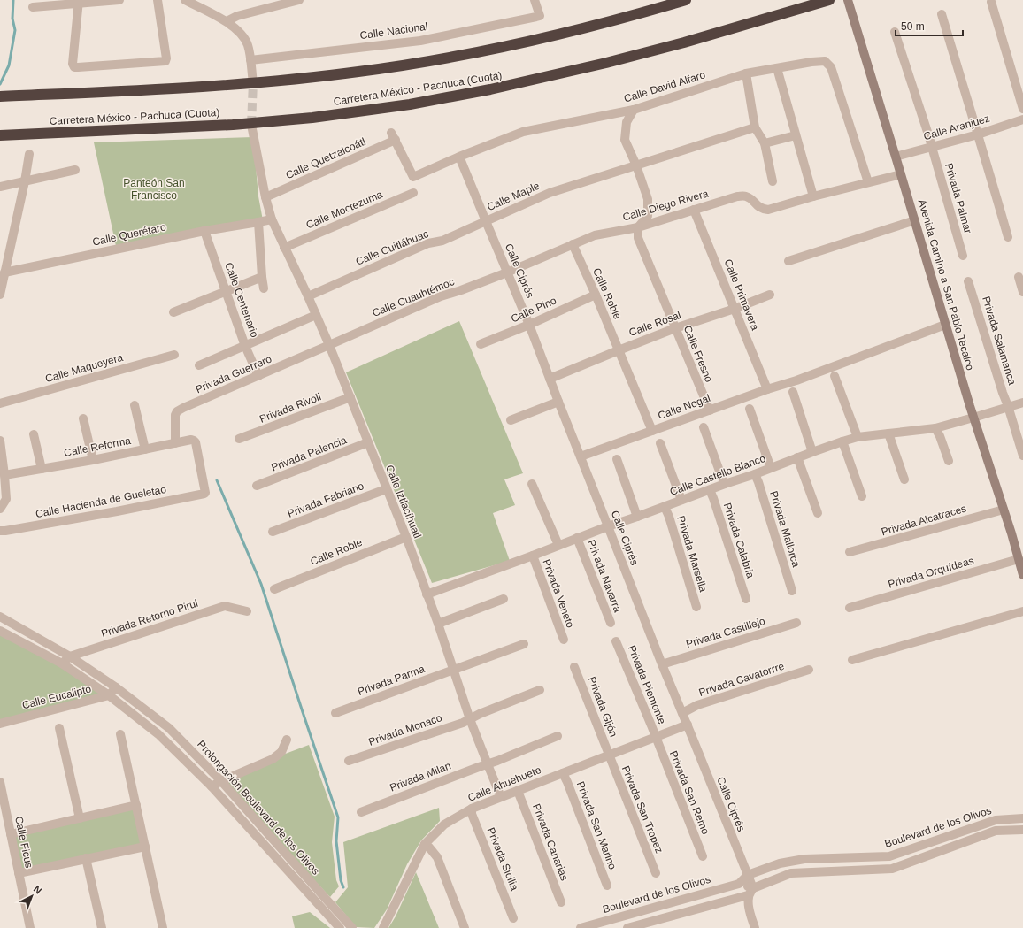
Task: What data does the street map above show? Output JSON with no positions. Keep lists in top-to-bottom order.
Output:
{
  "streets": {
    "highway": ["Carretera México - Pachuca (Cuota)"],
    "main road": ["Avenida Camino a San Pablo Tecalco"],
    "street": [
      "Calle Nacional",
      "Calle David Alfaro",
      "Calle Aranjuez",
      "Calle Quetzalcoátl",
      "Calle Maple",
      "Privada Palmar",
      "Calle Diego Rivera",
      "Calle Moctezuma",
      "Calle Querétaro",
      "Calle Cuitláhuac",
      "Calle Ciprés",
      "Calle Roble",
      "Calle Primavera",
      "Calle Cuauhtémoc",
      "Calle Centenario",
      "Calle Pino",
      "Calle Rosal",
      "Privada Salamanca",
      "Calle Fresno",
      "Calle Maqueyera",
      "Privada Guerrero",
      "Calle Nogal",
      "Privada Rivoli",
      "Calle Reforma",
      "Privada Palencia",
      "Calle Castello Blanco",
      "Privada Fabriano",
      "Calle Hacienda de Gueletao",
      "Calle Iztlacíhuatl",
      "Privada Alcatraces",
      "Privada Mallorca",
      "Privada Calabria",
      "Privada Marsella",
      "Privada Orquídeas",
      "Privada Navarra",
      "Privada Veneto",
      "Privada Retorno Pirul",
      "Privada Castillejo",
      "Privada Cavatorrre",
      "Privada Parma",
      "Privada Piemonte",
      "Calle Eucalipto",
      "Privada Gijón",
      "Privada Monaco",
      "Privada Milan",
      "Calle Ahuehuete",
      "Privada San Remo",
      "Prolongación Boulevard de los Olivos",
      "Privada San Tropez",
      "Privada San Marino",
      "Boulevard de los Olivos",
      "Calle Ficus",
      "Privada Canarias",
      "Privada Sicilia"
    ]
  },
  "crossings": [
    ["Calle David Alfaro", "Calle Quetzalcoátl"],
    ["Calle David Alfaro", "Calle Ciprés"],
    ["Calle Aranjuez", "Privada Palmar"],
    ["Calle Aranjuez", "Avenida Camino a San Pablo Tecalco"],
    ["Calle Quetzalcoátl", "Calle Ciprés"],
    ["Calle Quetzalcoátl", "Calle Iztlacíhuatl"],
    ["Calle Maple", "Calle Cuitláhuac"],
    ["Calle Maple", "Calle Ciprés"],
    ["Calle Diego Rivera", "Calle Ciprés"],
    ["Calle Diego Rivera", "Calle Roble"],
    ["Calle Diego Rivera", "Calle Primavera"],
    ["Calle Diego Rivera", "Calle Cuauhtémoc"],
    ["Calle Diego Rivera", "Calle Fresno"],
    ["Calle Moctezuma", "Calle Iztlacíhuatl"],
    ["Calle Querétaro", "Calle Centenario"],
    ["Calle Querétaro", "Calle Iztlacíhuatl"],
    ["Calle Cuitláhuac", "Calle Ciprés"],
    ["Calle Cuitláhuac", "Calle Iztlacíhuatl"],
    ["Calle Ciprés", "Calle Cuauhtémoc"],
    ["Calle Ciprés", "Calle Pino"],
    ["Calle Ciprés", "Calle Rosal"],
    ["Calle Ciprés", "Calle Nogal"],
    ["Calle Ciprés", "Calle Castello Blanco"],
    ["Calle Ciprés", "Privada Castillejo"],
    ["Calle Ciprés", "Privada Cavatorrre"],
    ["Calle Ciprés", "Calle Ahuehuete"],
    ["Calle Ciprés", "Boulevard de los Olivos"],
    ["Avenida Camino a San Pablo Tecalco", "Calle Nogal"],
    ["Avenida Camino a San Pablo Tecalco", "Calle Castello Blanco"],
    ["Avenida Camino a San Pablo Tecalco", "Privada Alcatraces"],
    ["Avenida Camino a San Pablo Tecalco", "Privada Orquídeas"],
    ["Calle Roble", "Calle Pino"],
    ["Calle Roble", "Calle Rosal"],
    ["Calle Roble", "Calle Nogal"],
    ["Calle Roble", "Calle Iztlacíhuatl"],
    ["Calle Primavera", "Calle Rosal"],
    ["Calle Primavera", "Calle Nogal"],
    ["Calle Cuauhtémoc", "Privada Guerrero"],
    ["Calle Cuauhtémoc", "Calle Iztlacíhuatl"],
    ["Calle Centenario", "Privada Guerrero"],
    ["Calle Rosal", "Calle Fresno"],
    ["Privada Salamanca", "Calle Castello Blanco"],
    ["Calle Fresno", "Calle Nogal"],
    ["Privada Guerrero", "Calle Reforma"],
    ["Privada Guerrero", "Calle Iztlacíhuatl"],
    ["Privada Rivoli", "Calle Iztlacíhuatl"],
    ["Calle Reforma", "Calle Hacienda de Gueletao"],
    ["Privada Palencia", "Calle Iztlacíhuatl"],
    ["Calle Castello Blanco", "Calle Iztlacíhuatl"],
    ["Calle Castello Blanco", "Privada Mallorca"],
    ["Calle Castello Blanco", "Privada Calabria"],
    ["Calle Castello Blanco", "Privada Marsella"],
    ["Calle Castello Blanco", "Privada Navarra"],
    ["Calle Castello Blanco", "Privada Veneto"],
    ["Privada Fabriano", "Calle Iztlacíhuatl"],
    ["Calle Iztlacíhuatl", "Privada Parma"],
    ["Calle Iztlacíhuatl", "Privada Monaco"],
    ["Calle Iztlacíhuatl", "Privada Milan"],
    ["Calle Iztlacíhuatl", "Calle Ahuehuete"],
    ["Privada Retorno Pirul", "Prolongación Boulevard de los Olivos"],
    ["Privada Piemonte", "Calle Ahuehuete"],
    ["Privada Piemonte", "Privada San Remo"],
    ["Calle Eucalipto", "Prolongación Boulevard de los Olivos"],
    ["Privada Gijón", "Calle Ahuehuete"],
    ["Privada Gijón", "Privada San Tropez"],
    ["Calle Ahuehuete", "Privada San Remo"],
    ["Calle Ahuehuete", "Privada San Tropez"],
    ["Calle Ahuehuete", "Privada San Marino"],
    ["Calle Ahuehuete", "Privada Canarias"],
    ["Calle Ahuehuete", "Privada Sicilia"]
  ],
  "parks": ["Panteón San Francisco"],
  "scale_bar": "50 m",
  "north": "top right"
}
